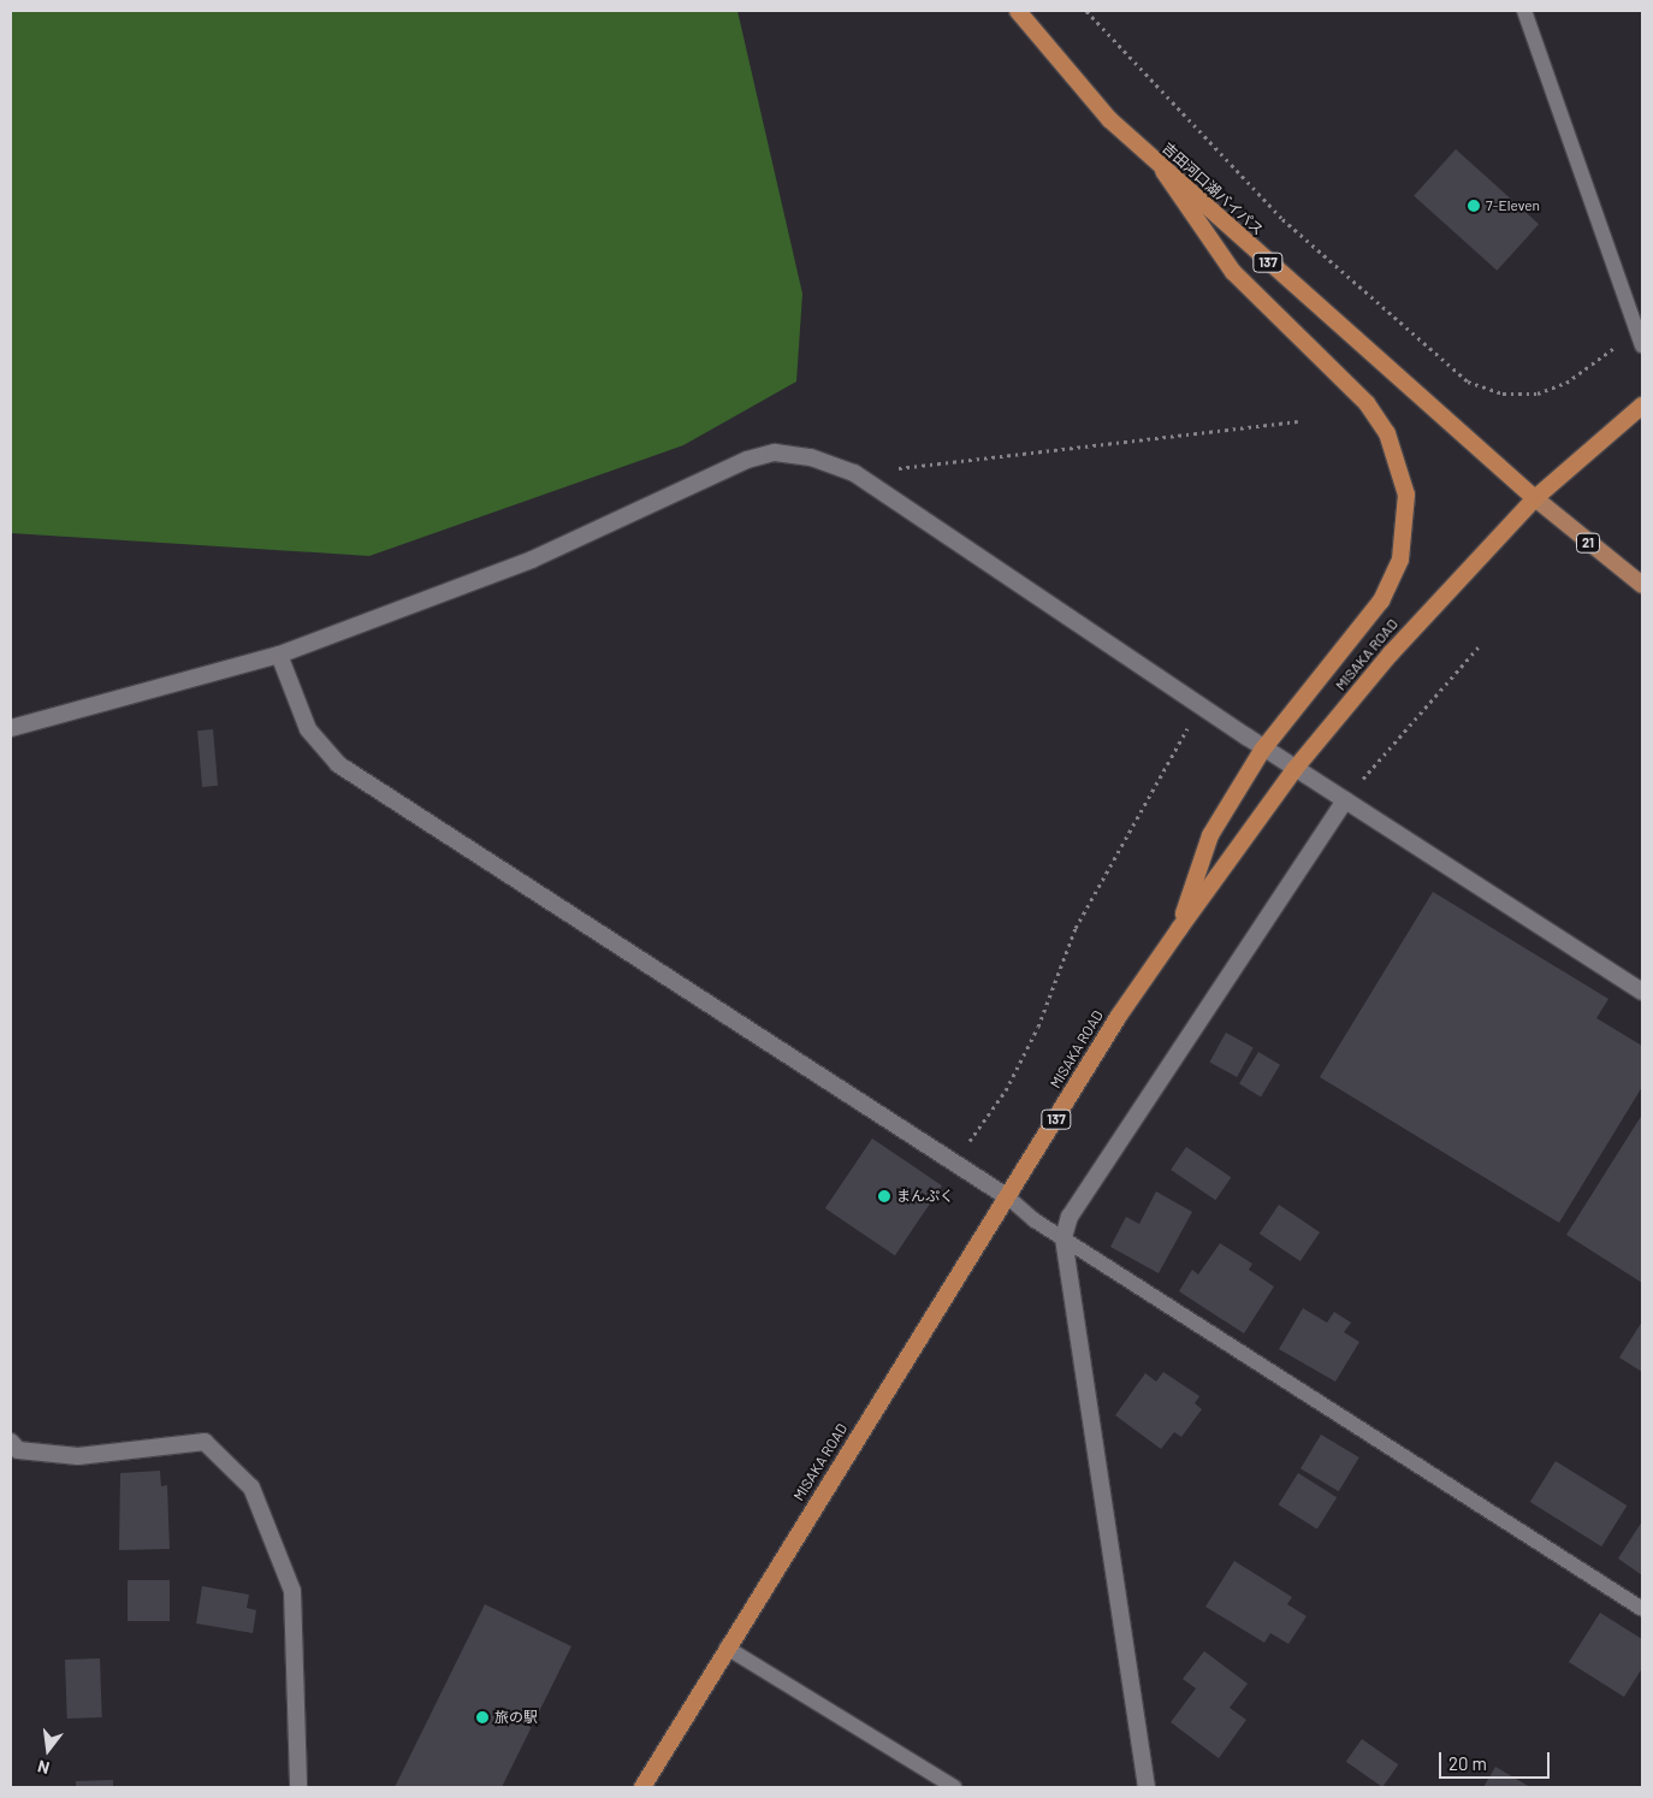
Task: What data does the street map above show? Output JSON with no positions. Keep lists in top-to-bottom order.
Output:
{
  "streets": {
    "highway": ["吉田河口湖バイパス", "137", "MISAKA ROAD"],
    "main road": ["21"]
  },
  "crossings": [
    ["吉田河口湖バイパス", "21"],
    ["吉田河口湖バイパス", "MISAKA ROAD"],
    ["21", "MISAKA ROAD"]
  ],
  "places": ["7-Eleven", "まんぷく", "旅の駅"],
  "scale_bar": "20 m",
  "north": "bottom"
}
